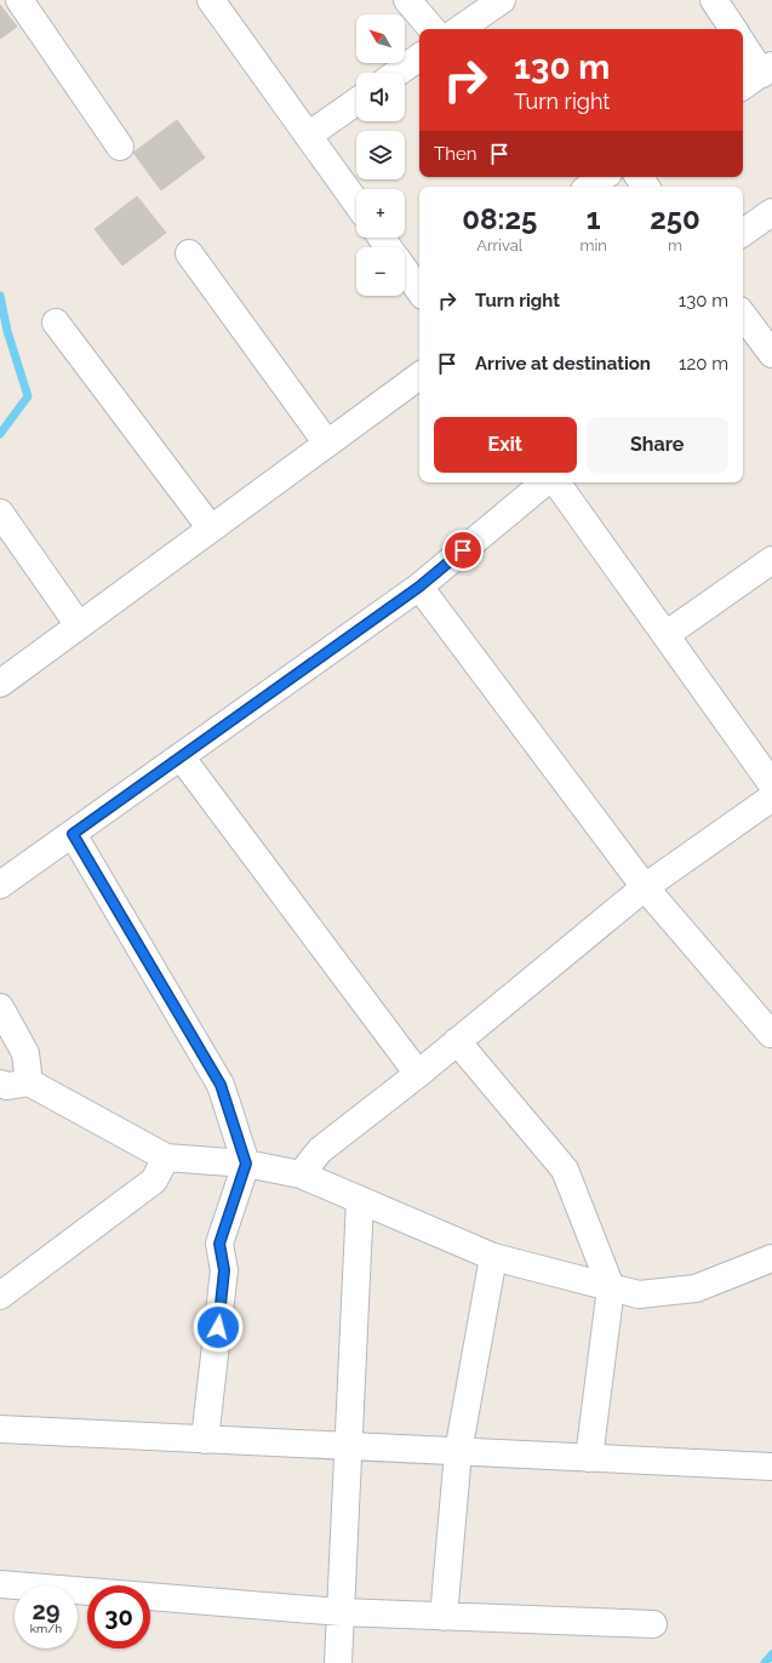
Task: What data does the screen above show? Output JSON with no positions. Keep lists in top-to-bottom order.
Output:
{
  "north": "top left",
  "page": {
    "map_buttons": ["+", "−"],
    "turn": ["130 m", "Turn right"],
    "then": "Then",
    "eta": [
      "08:25",
      "Arrival",
      "1",
      "min",
      "250",
      "m"
    ],
    "list": [
      {
        "name": "Turn right",
        "value": "130 m"
      },
      {
        "name": "Arrive at destination",
        "value": "120 m"
      }
    ],
    "buttons": ["Exit", "Share"],
    "speed": "29 km/h",
    "limit": "30"
  }
}
